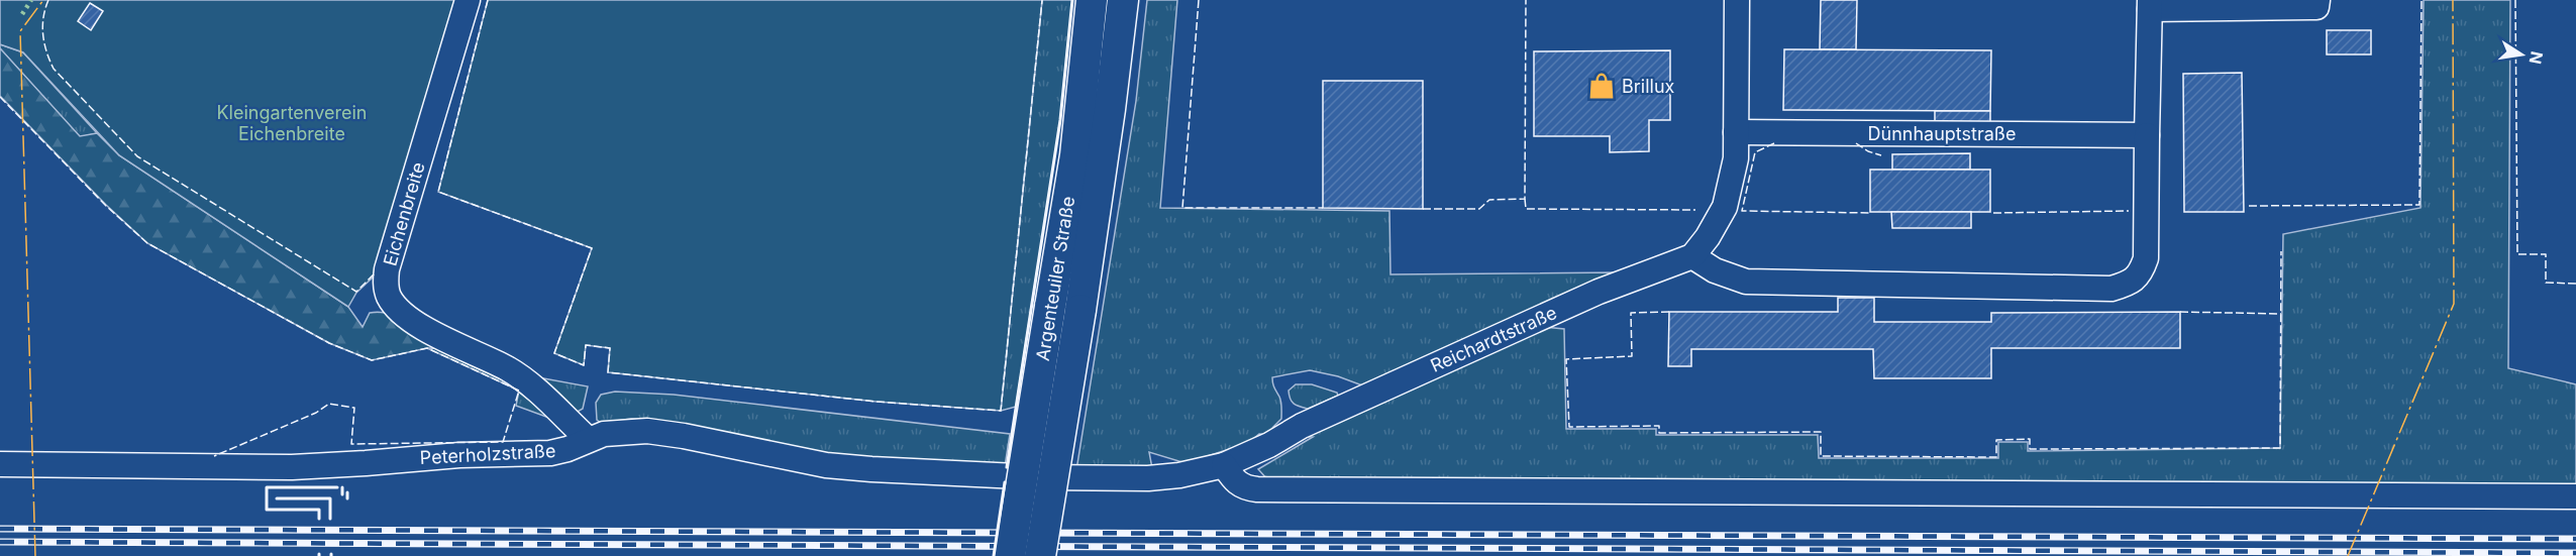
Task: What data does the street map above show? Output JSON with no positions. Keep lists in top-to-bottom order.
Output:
{
  "streets": {
    "main road": ["Argenteuiler Straße"],
    "street": [
      "Dünnhauptstraße",
      "Eichenbreite",
      "Reichardtstraße",
      "Peterholzstraße"
    ]
  },
  "crossings": [
    ["Eichenbreite", "Peterholzstraße"],
    ["Reichardtstraße", "Peterholzstraße"]
  ],
  "parks": ["Kleingartenverein Eichenbreite"],
  "places": {
    "shop": ["Brillux"]
  },
  "north": "right"
}
